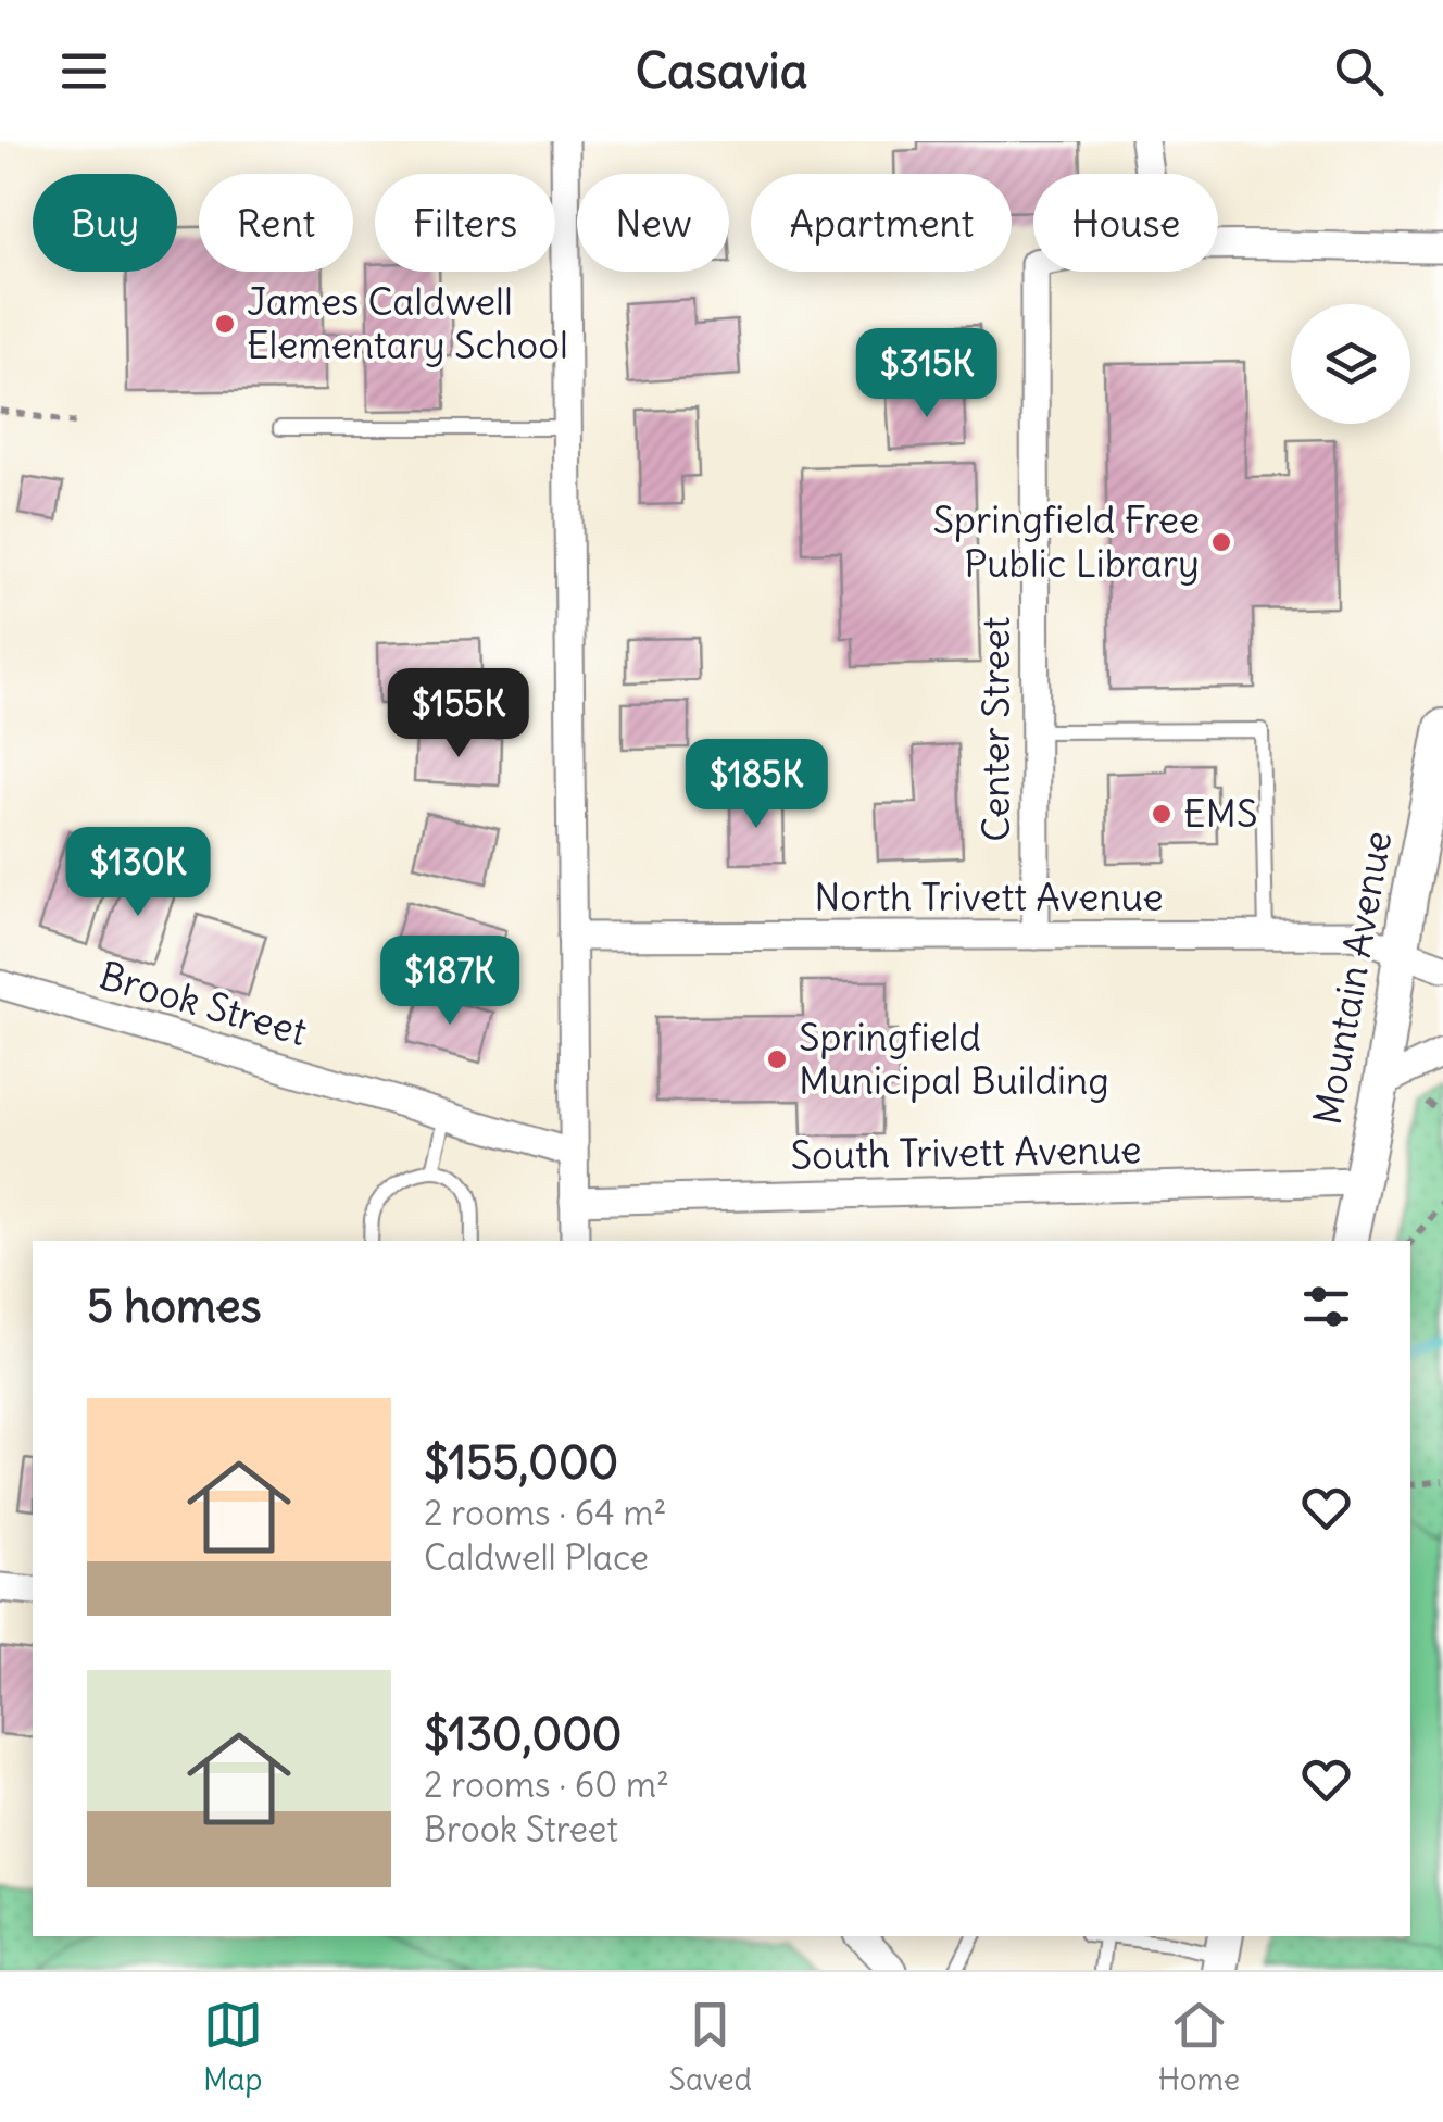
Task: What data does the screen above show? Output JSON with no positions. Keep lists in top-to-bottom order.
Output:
{
  "streets": {
    "street": [
      "Center Street",
      "North Trivett Avenue",
      "Mountain Avenue",
      "Brook Street",
      "South Trivett Avenue"
    ]
  },
  "crossings": [
    ["Center Street", "North Trivett Avenue"],
    ["North Trivett Avenue", "Mountain Avenue"],
    ["Mountain Avenue", "South Trivett Avenue"]
  ],
  "places": [
    "James Caldwell Elementary School",
    "Springfield Free Public Library",
    "EMS",
    "Springfield Municipal Building"
  ],
  "page": {
    "header": "Casavia",
    "chip": [
      "Buy",
      "Rent",
      "Filters",
      "New",
      "Apartment",
      "House"
    ],
    "price": [
      "$315K",
      "$155K",
      "$185K",
      "$130K",
      "$187K"
    ],
    "heading": "5 homes",
    "list": [
      {
        "name": "$155,000",
        "note": "2 rooms · 64 m² · Caldwell Place"
      },
      {
        "name": "$130,000",
        "note": "2 rooms · 60 m² · Brook Street"
      }
    ],
    "tabs": ["Map", "Saved", "Home"]
  }
}
